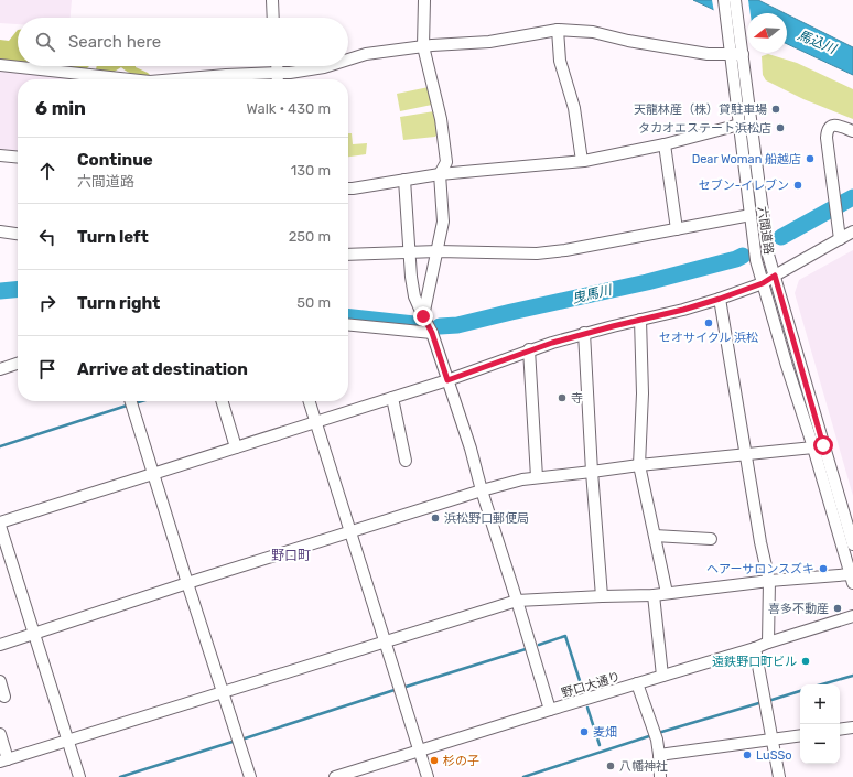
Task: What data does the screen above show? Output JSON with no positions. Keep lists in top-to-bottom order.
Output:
{
  "streets": {
    "street": ["六間道路", "野口大通り"]
  },
  "districts": ["野口町"],
  "water": ["馬込川", "曳馬川"],
  "places": [
    "天龍林産（株）貸駐車場",
    "タカオエステート浜松店",
    "Dear Woman 船越店",
    "セブン-イレブン",
    "セオサイクル 浜松",
    "寺",
    "浜松野口郵便局",
    "ヘアーサロンスズキ",
    "喜多不動産",
    "遠鉄野口町ビル",
    "麦畑",
    "LuSSo",
    "杉の子",
    "八幡神社"
  ],
  "north": "left",
  "page": {
    "search": "Search here",
    "heading": ["6 min", "Walk · 430 m"],
    "list": [
      ["Continue", "六間道路", "130 m"],
      ["Turn left", "250 m"],
      ["Turn right", "50 m"],
      "Arrive at destination"
    ],
    "map_buttons": ["+", "−"]
  }
}
